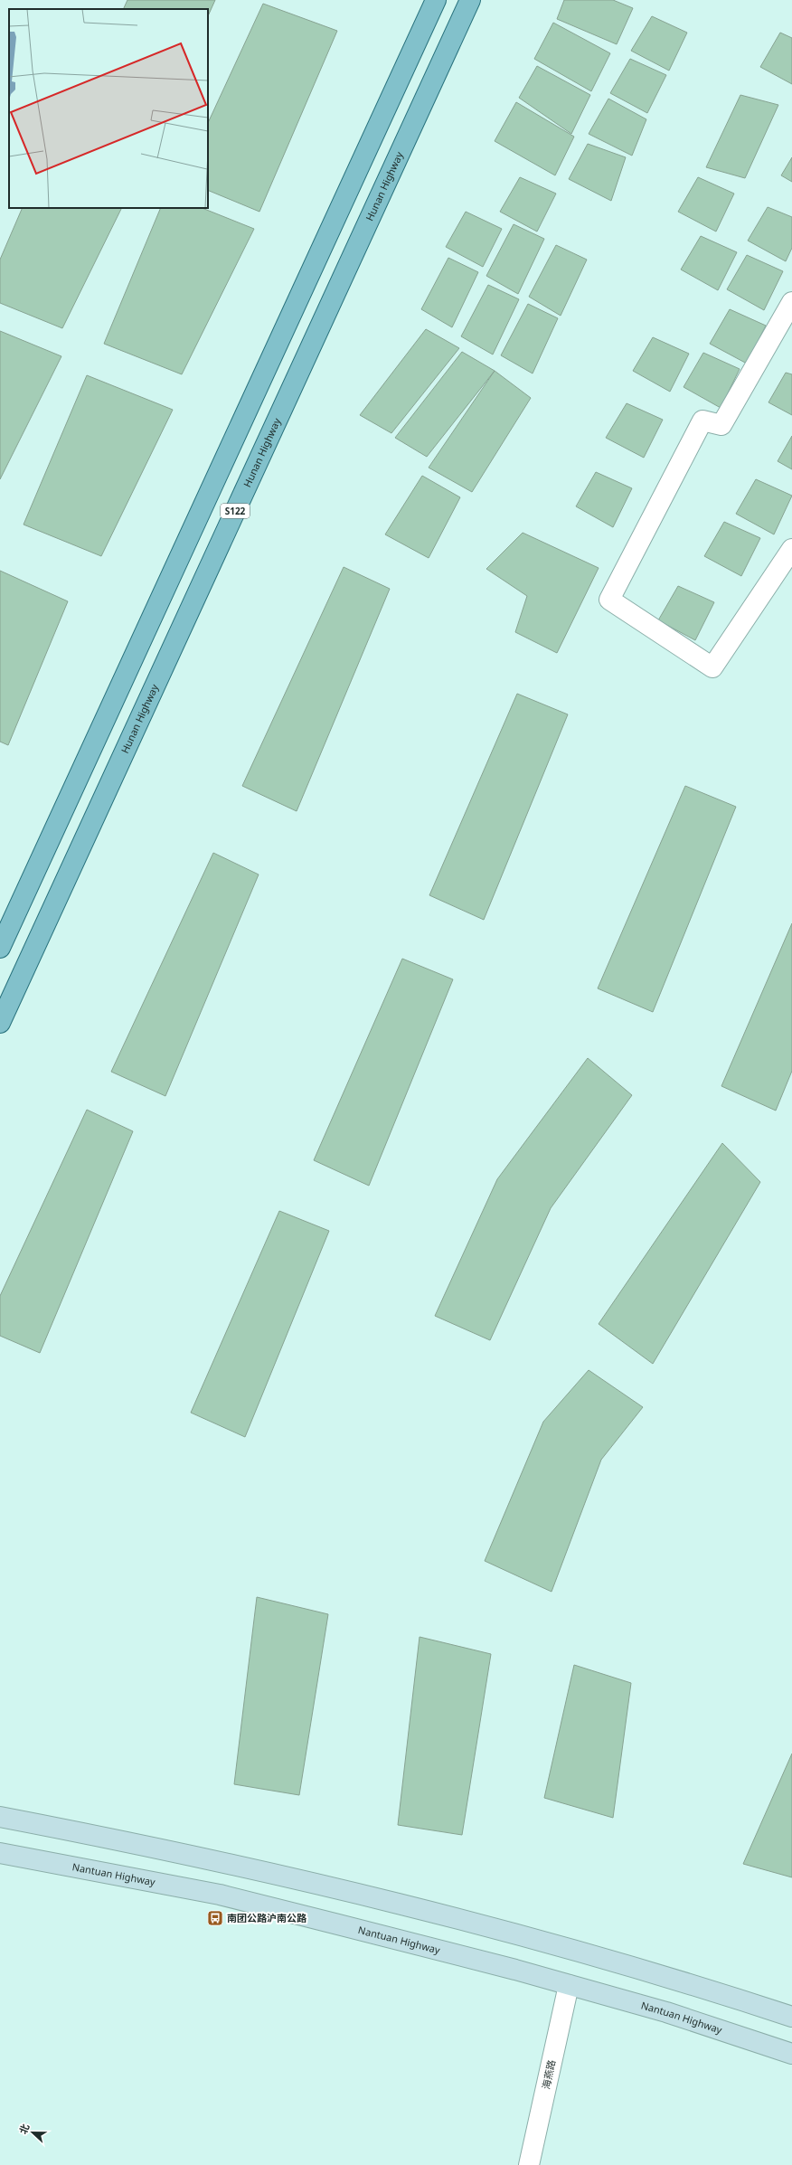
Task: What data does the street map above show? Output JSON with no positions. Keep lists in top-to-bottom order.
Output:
{
  "streets": {
    "main road": ["Hunan Highway", "S122", "Nantuan Highway"],
    "street": ["海燕路"]
  },
  "crossings": [
    ["Nantuan Highway", "海燕路"]
  ],
  "places": {
    "bus stop": ["南团公路沪南公路"]
  },
  "north": "left"
}
